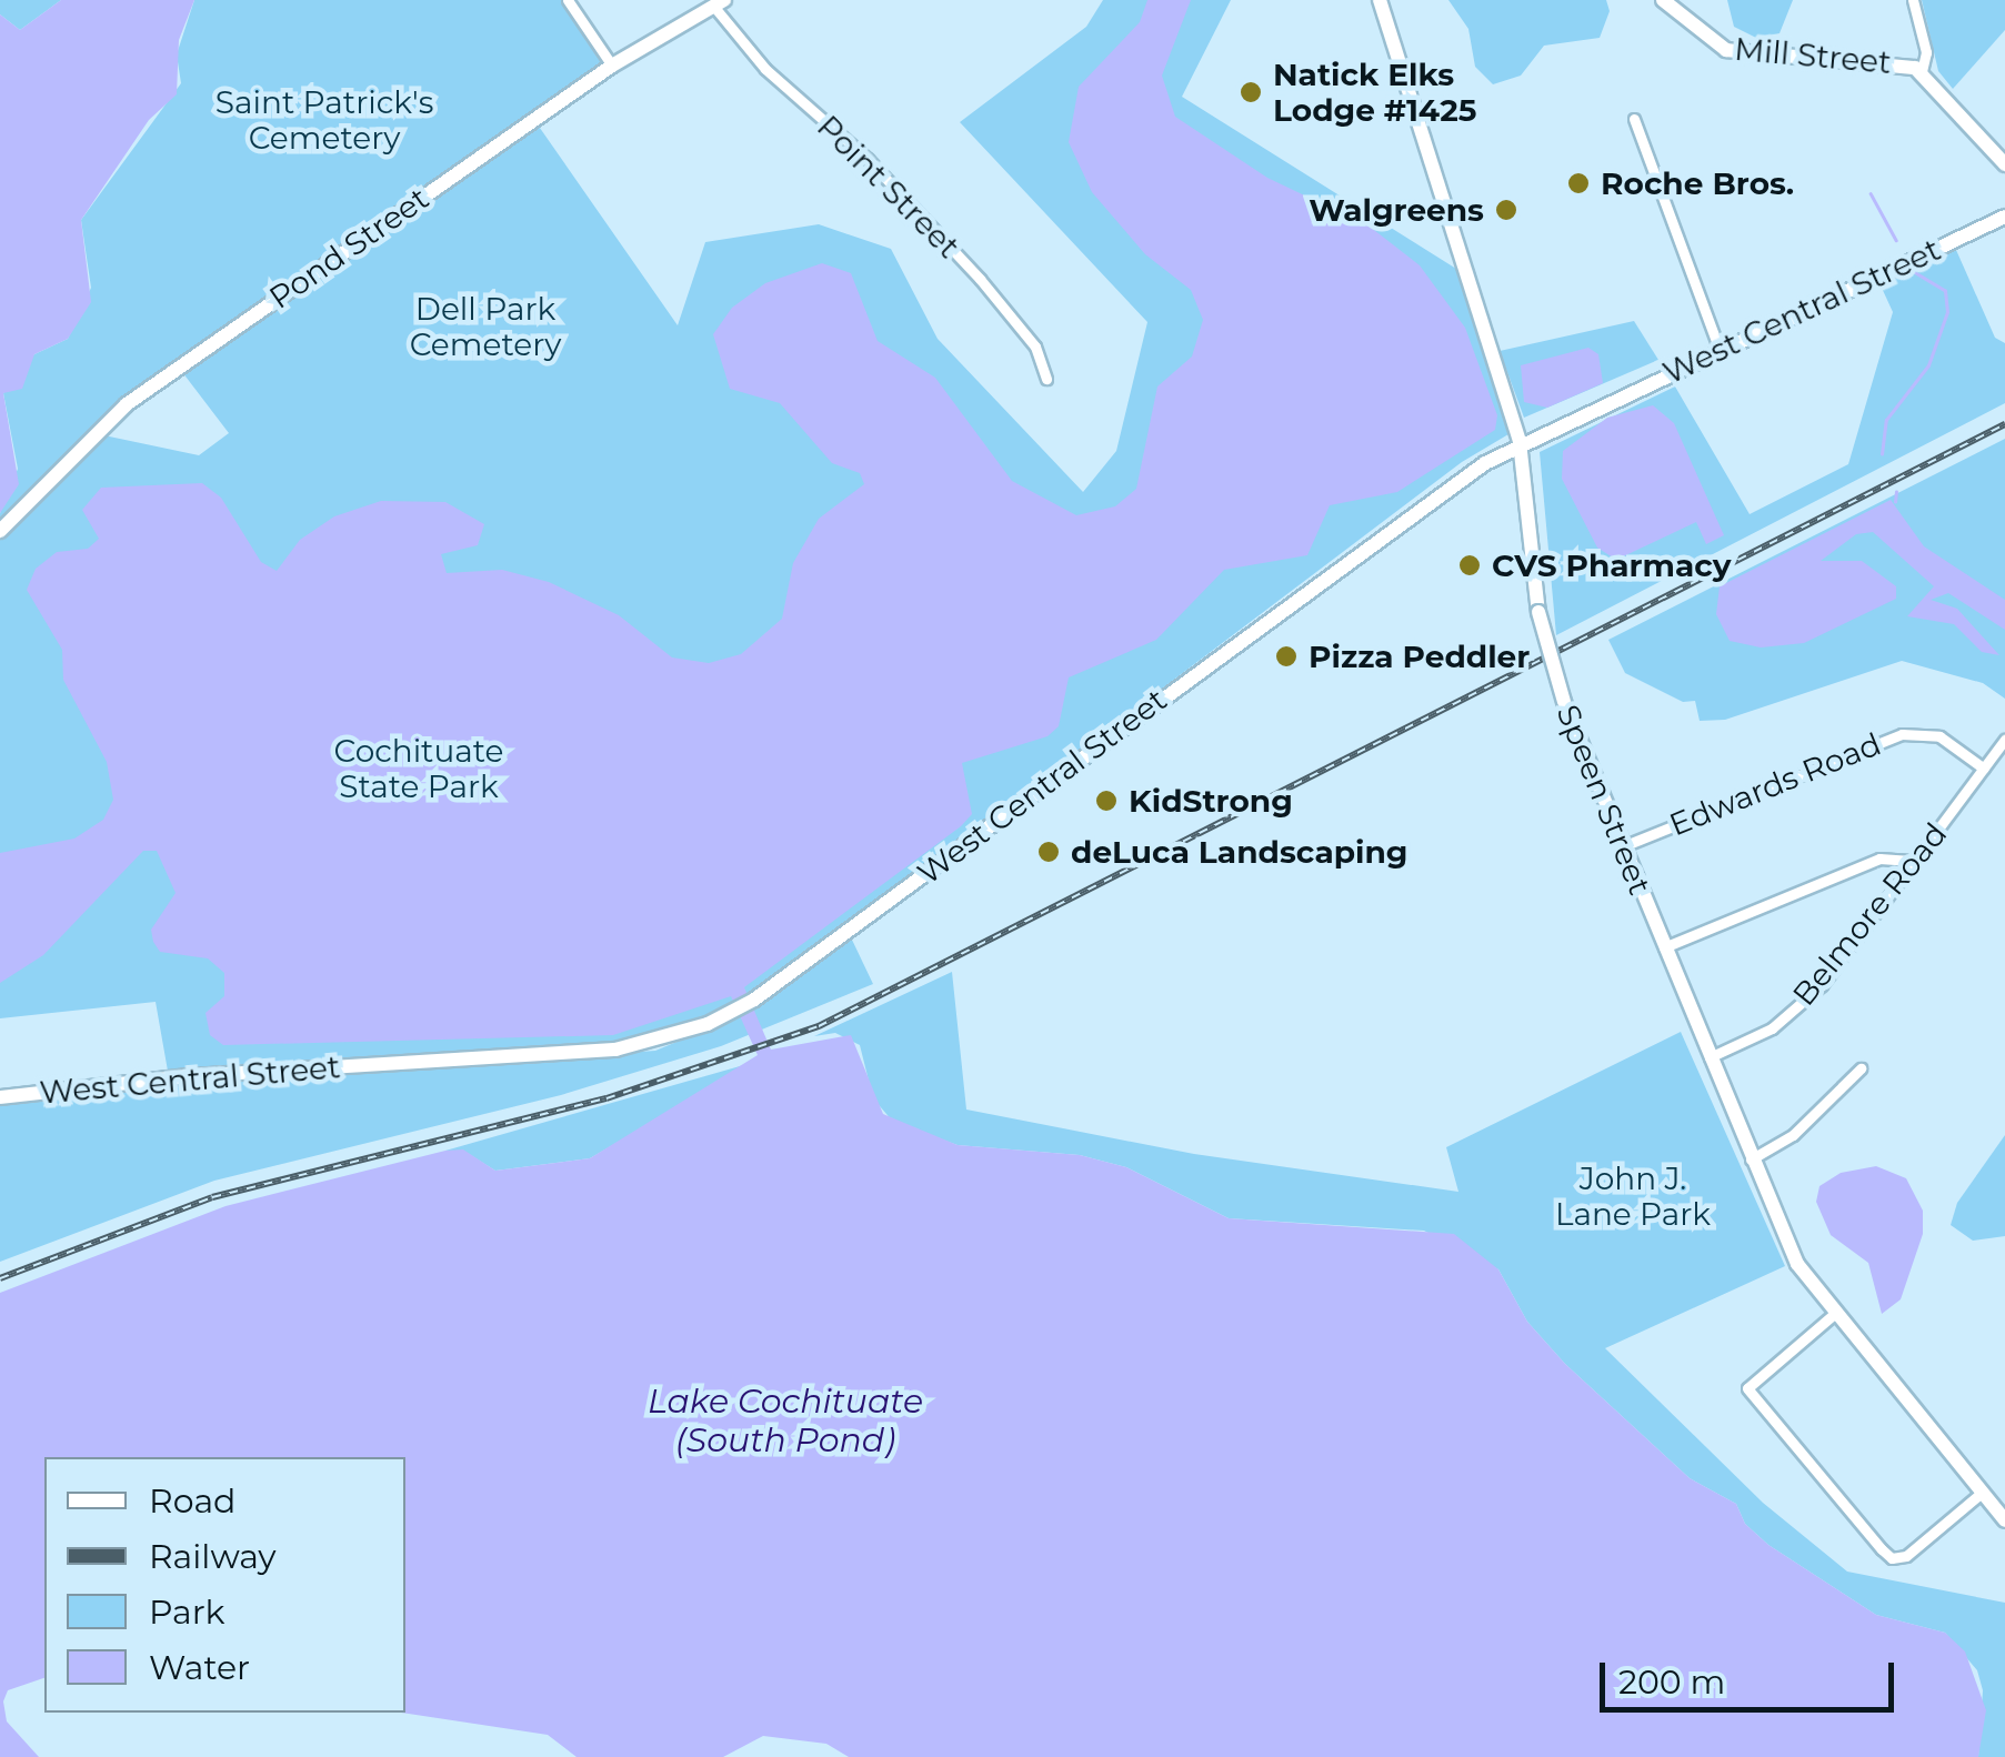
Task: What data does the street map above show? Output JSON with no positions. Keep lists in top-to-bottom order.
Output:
{
  "streets": {
    "street": [
      "Mill Street",
      "Point Street",
      "Pond Street",
      "West Central Street",
      "Edwards Road",
      "Speen Street",
      "Belmore Road"
    ]
  },
  "crossings": [
    ["Point Street", "Pond Street"],
    ["West Central Street", "Speen Street"],
    ["Edwards Road", "Speen Street"],
    ["Edwards Road", "Belmore Road"],
    ["Speen Street", "Belmore Road"]
  ],
  "water": ["Lake Cochituate (South Pond)"],
  "parks": [
    "Saint Patrick's Cemetery",
    "Dell Park Cemetery",
    "Cochituate State Park",
    "John J. Lane Park"
  ],
  "places": [
    "Natick Elks Lodge #1425",
    "Roche Bros.",
    "Walgreens",
    "CVS Pharmacy",
    "Pizza Peddler",
    "KidStrong",
    "deLuca Landscaping"
  ],
  "legend": [
    "Road",
    "Railway",
    "Park",
    "Water"
  ],
  "scale_bar": "200 m"
}
